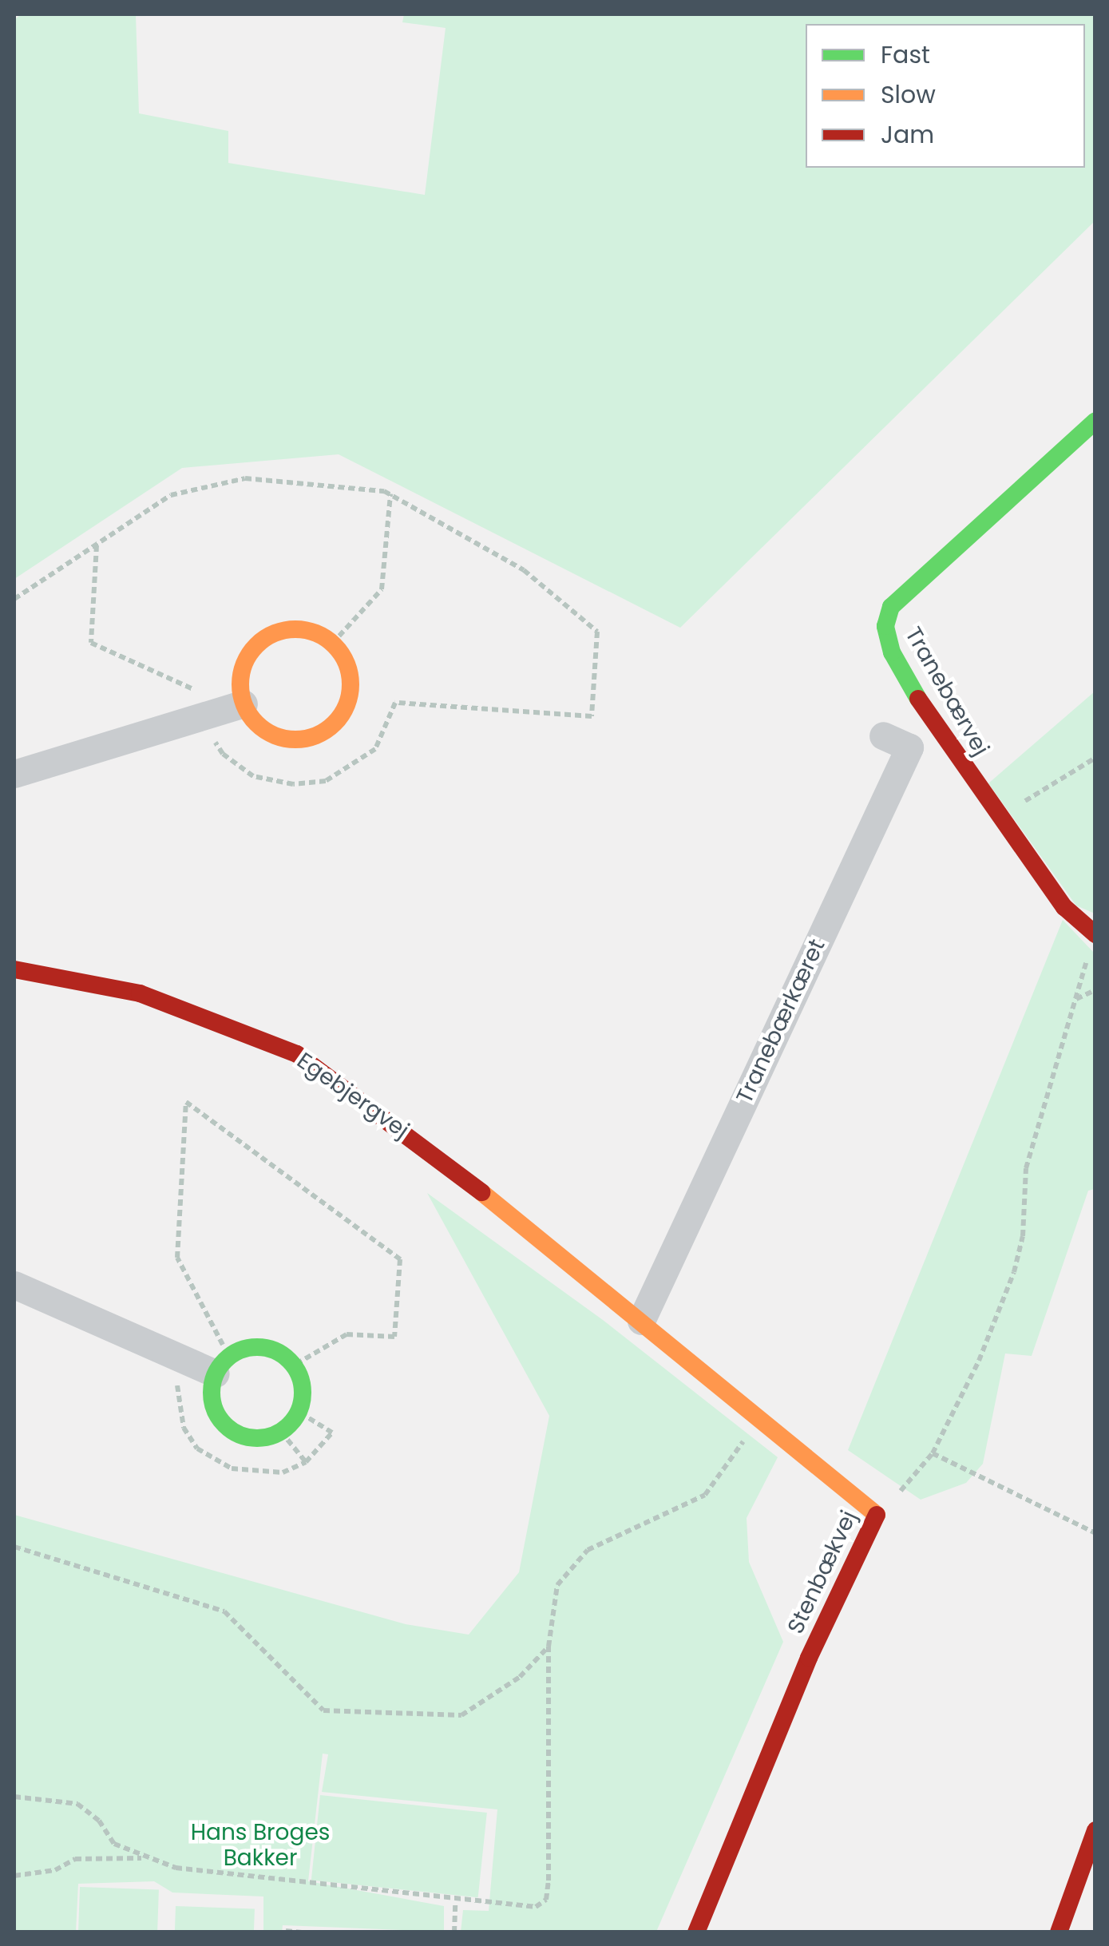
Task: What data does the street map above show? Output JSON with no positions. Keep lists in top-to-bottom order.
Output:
{
  "streets": {
    "street": [
      "Tranebærvej",
      "Tranebærkæret",
      "Egebjergvej",
      "Stenbækvej"
    ]
  },
  "crossings": [
    ["Tranebærkæret", "Egebjergvej"],
    ["Tranebærkæret", "Stenbækvej"],
    ["Egebjergvej", "Stenbækvej"]
  ],
  "parks": ["Hans Broges Bakker"],
  "legend": ["Fast", "Slow", "Jam"]
}
